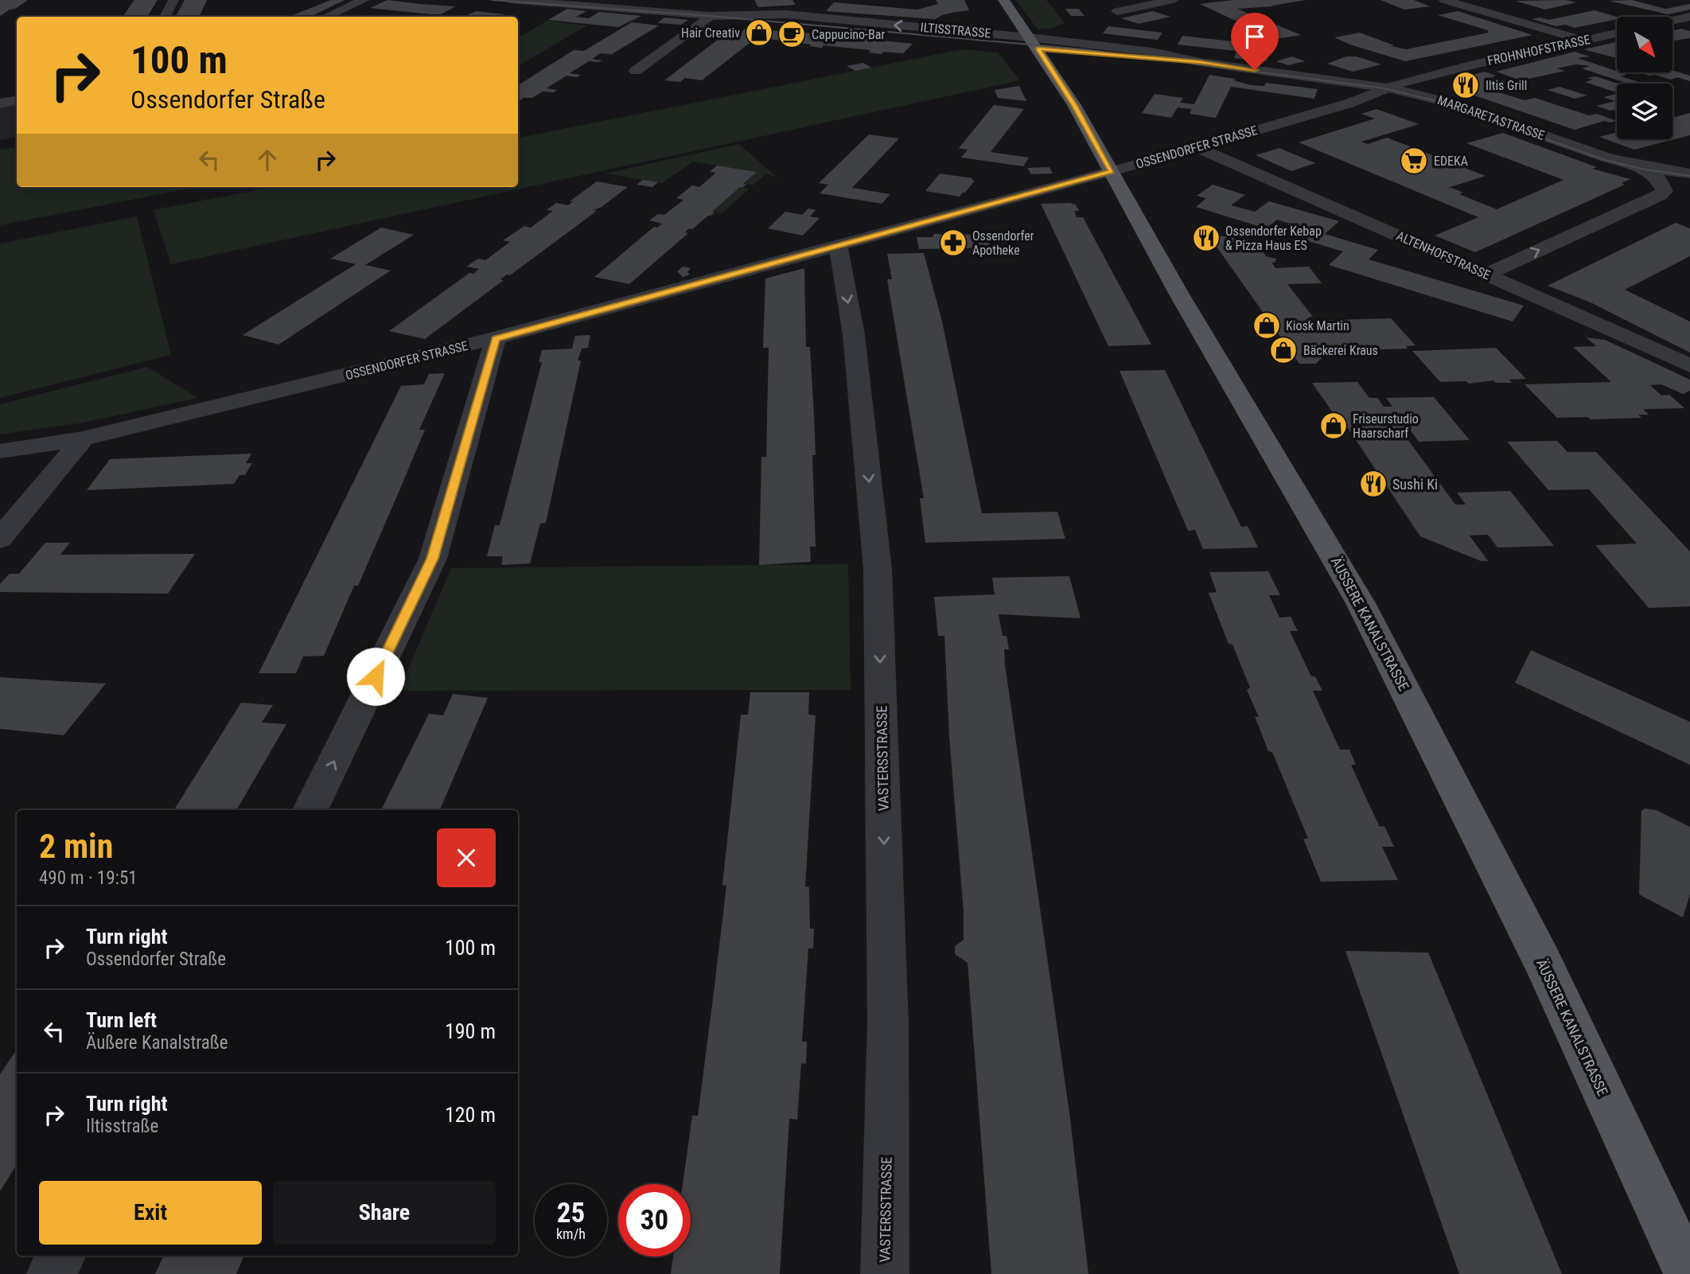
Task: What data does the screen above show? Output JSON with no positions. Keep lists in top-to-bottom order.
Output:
{
  "streets": {
    "main road": ["ÄUSSERE KANALSTRASSE"],
    "street": [
      "ILTISSTRASSE",
      "FROHNHOFSTRASSE",
      "MARGARETASTRASSE",
      "OSSENDORFER STRASSE",
      "ALTENHOFSTRASSE",
      "VASTERSSTRASSE"
    ]
  },
  "crossings": [
    ["ILTISSTRASSE", "FROHNHOFSTRASSE"],
    ["ILTISSTRASSE", "MARGARETASTRASSE"],
    ["ILTISSTRASSE", "OSSENDORFER STRASSE"],
    ["ILTISSTRASSE", "ÄUSSERE KANALSTRASSE"],
    ["FROHNHOFSTRASSE", "MARGARETASTRASSE"],
    ["FROHNHOFSTRASSE", "OSSENDORFER STRASSE"],
    ["MARGARETASTRASSE", "OSSENDORFER STRASSE"],
    ["OSSENDORFER STRASSE", "ALTENHOFSTRASSE"],
    ["OSSENDORFER STRASSE", "ÄUSSERE KANALSTRASSE"],
    ["OSSENDORFER STRASSE", "VASTERSSTRASSE"]
  ],
  "one_way": ["VASTERSSTRASSE"],
  "places": {
    "shop": [
      "Hair Creativ",
      "Kiosk Martin",
      "Bäckerei Kraus",
      "Friseurstudio Haarscharf"
    ],
    "cafe": ["Cappucino-Bar"],
    "restaurant": ["Iltis Grill", "Ossendorfer Kebap & Pizza Haus ES", "Sushi Ki"],
    "supermarket": ["EDEKA"],
    "pharmacy": ["Ossendorfer Apotheke"]
  },
  "north": "bottom right",
  "page": {
    "turn": ["100 m", "Ossendorfer Straße"],
    "heading": ["2 min", "490 m · 19:51"],
    "list": [
      {
        "name": "Turn right",
        "note": "Ossendorfer Straße",
        "value": "100 m"
      },
      {
        "name": "Turn left",
        "note": "Äußere Kanalstraße",
        "value": "190 m"
      },
      {
        "name": "Turn right",
        "note": "Iltisstraße",
        "value": "120 m"
      }
    ],
    "buttons": ["Exit", "Share"],
    "speed": "25 km/h",
    "limit": "30"
  }
}
